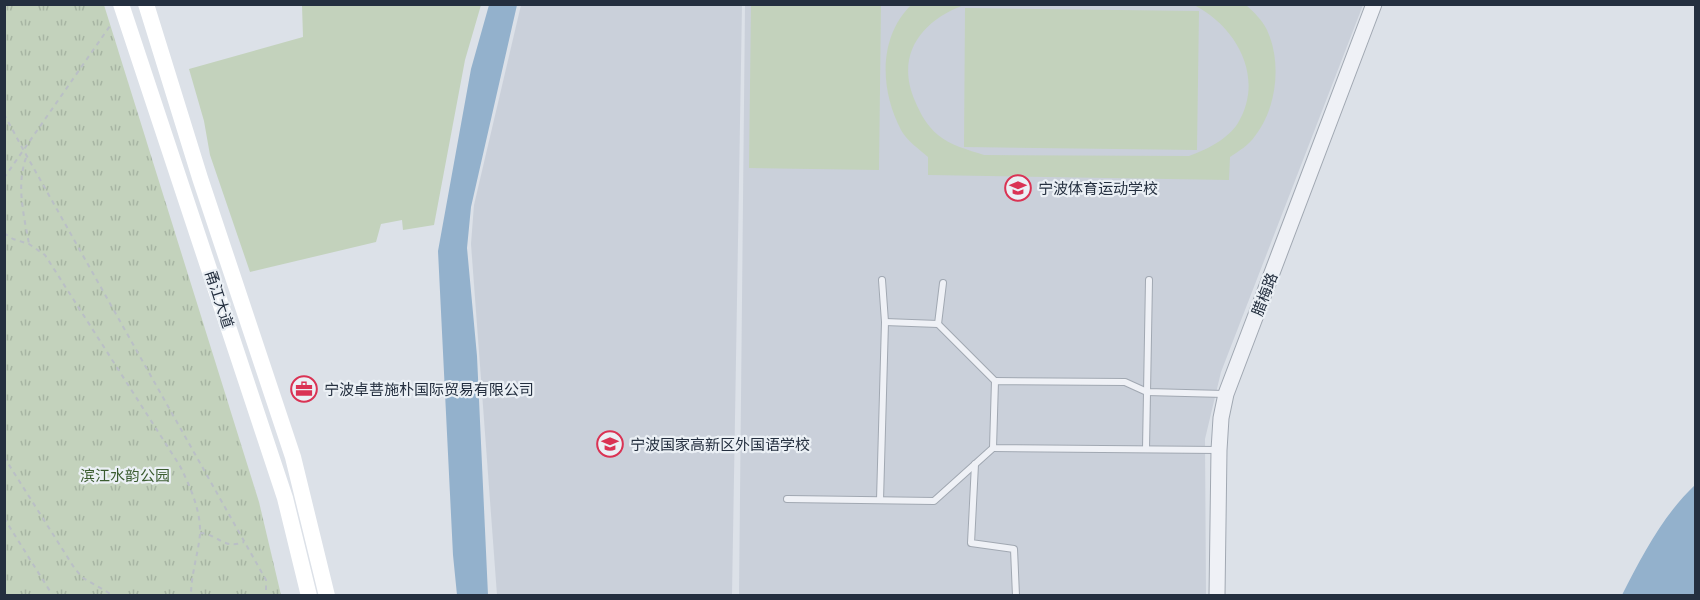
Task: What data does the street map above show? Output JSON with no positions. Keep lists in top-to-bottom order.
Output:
{
  "streets": {
    "main road": ["甬江大道"],
    "street": ["腊梅路"]
  },
  "parks": ["滨江水韵公园"],
  "places": {
    "school or university": ["宁波体育运动学校", "宁波国家高新区外国语学校"],
    "office": ["宁波卓菩施朴国际贸易有限公司"]
  }
}
